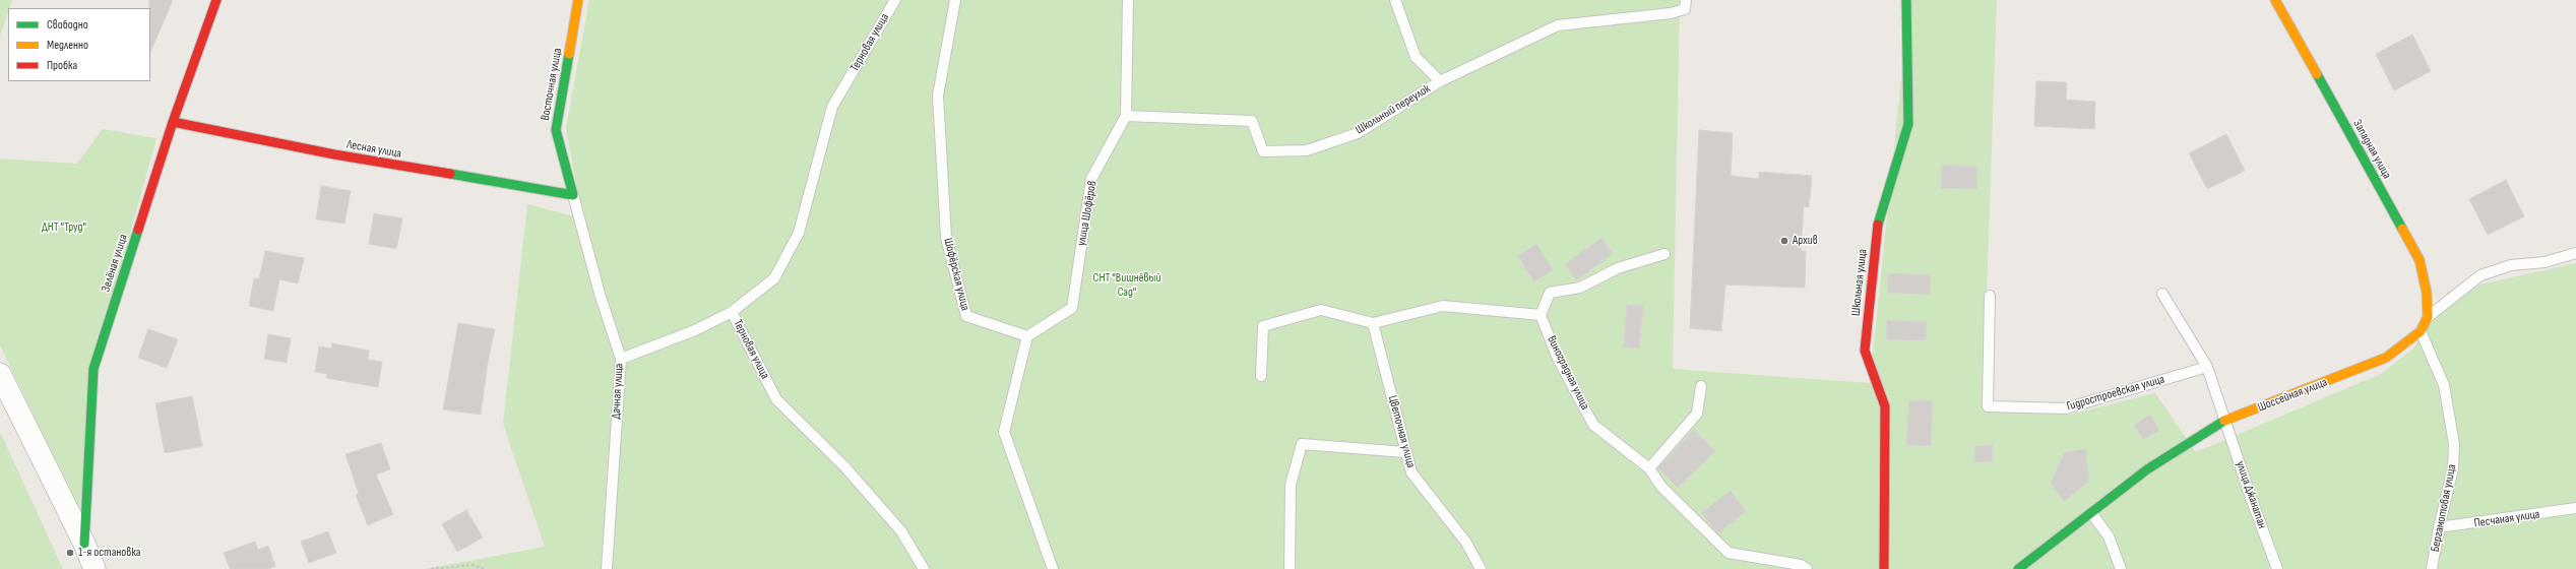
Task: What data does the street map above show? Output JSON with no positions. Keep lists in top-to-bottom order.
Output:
{
  "streets": {
    "street": [
      "Восточная улица",
      "Лесная улица",
      "Западная улица",
      "Зелёная улица",
      "Школьная улица",
      "Шоссейная улица"
    ],
    "lane": [
      "Терновая улица",
      "Школьный переулок",
      "улица Шофёров",
      "Шофёрская улица",
      "Виноградная улица",
      "Дачная улица",
      "Гидростроевская улица",
      "Цветочная улица",
      "улица Джанатан",
      "Бергамотовая улица",
      "Песчаная улица"
    ]
  },
  "crossings": [
    ["Восточная улица", "Лесная улица"],
    ["Восточная улица", "Дачная улица"],
    ["Школьный переулок", "улица Шофёров"],
    ["Лесная улица", "Зелёная улица"],
    ["Лесная улица", "Дачная улица"],
    ["Западная улица", "Шоссейная улица"],
    ["улица Шофёров", "Шофёрская улица"],
    ["Гидростроевская улица", "улица Джанатан"],
    ["Шоссейная улица", "улица Джанатан"],
    ["Шоссейная улица", "Бергамотовая улица"],
    ["Бергамотовая улица", "Песчаная улица"]
  ],
  "parks": ["ДНТ \"Труд\"", "СНТ \"Вишнёвый Сад\""],
  "places": ["Архив", "1-я остановка"],
  "legend": ["Свободно", "Медленно", "Пробка"]
}
